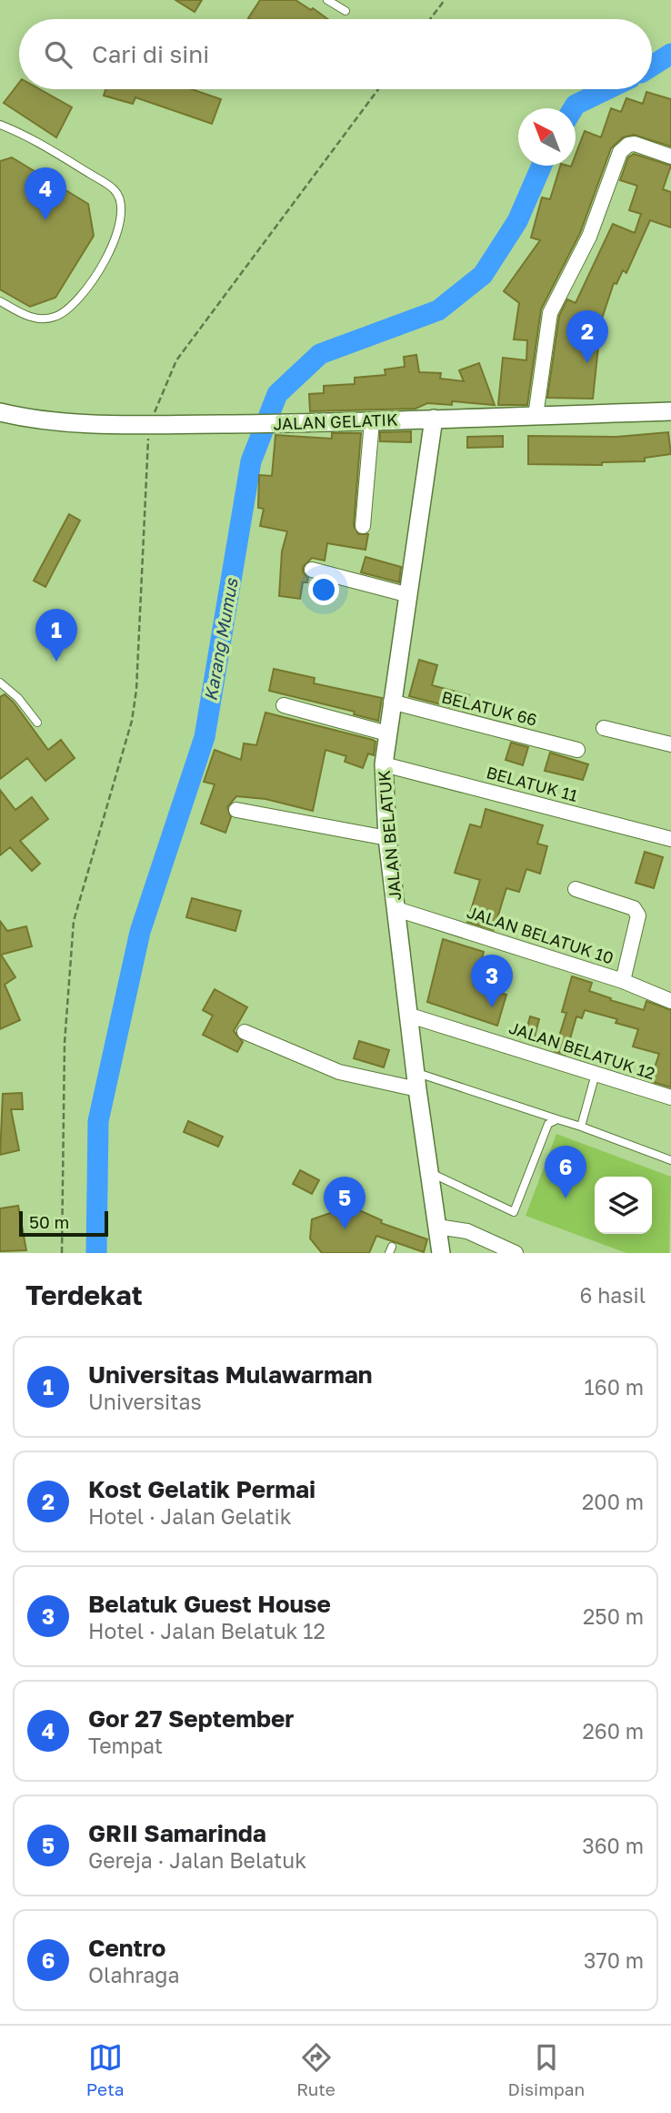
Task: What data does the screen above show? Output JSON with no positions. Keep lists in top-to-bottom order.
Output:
{
  "streets": {
    "street": [
      "JALAN GELATIK",
      "BELATUK 66",
      "BELATUK 11",
      "JALAN BELATUK",
      "JALAN BELATUK 10",
      "JALAN BELATUK 12"
    ]
  },
  "crossings": [
    ["JALAN GELATIK", "JALAN BELATUK"],
    ["BELATUK 66", "JALAN BELATUK"],
    ["BELATUK 11", "JALAN BELATUK"],
    ["JALAN BELATUK", "JALAN BELATUK 10"],
    ["JALAN BELATUK", "JALAN BELATUK 12"]
  ],
  "water": ["Karang Mumus"],
  "scale_bar": "50 m",
  "north": "top left",
  "page": {
    "search": "Cari di sini",
    "pins": [
      "4",
      "2",
      "1",
      "3",
      "6",
      "5"
    ],
    "scale": "50 m",
    "heading": ["Terdekat", "6 hasil"],
    "list": [
      {
        "mark": "1",
        "name": "Universitas Mulawarman",
        "note": "Universitas",
        "value": "160 m"
      },
      {
        "mark": "2",
        "name": "Kost Gelatik Permai",
        "note": "Hotel · Jalan Gelatik",
        "value": "200 m"
      },
      {
        "mark": "3",
        "name": "Belatuk Guest House",
        "note": "Hotel · Jalan Belatuk 12",
        "value": "250 m"
      },
      {
        "mark": "4",
        "name": "Gor 27 September",
        "note": "Tempat",
        "value": "260 m"
      },
      {
        "mark": "5",
        "name": "GRII Samarinda",
        "note": "Gereja · Jalan Belatuk",
        "value": "360 m"
      },
      {
        "mark": "6",
        "name": "Centro",
        "note": "Olahraga",
        "value": "370 m"
      }
    ],
    "nav": ["Peta", "Rute", "Disimpan"]
  }
}
